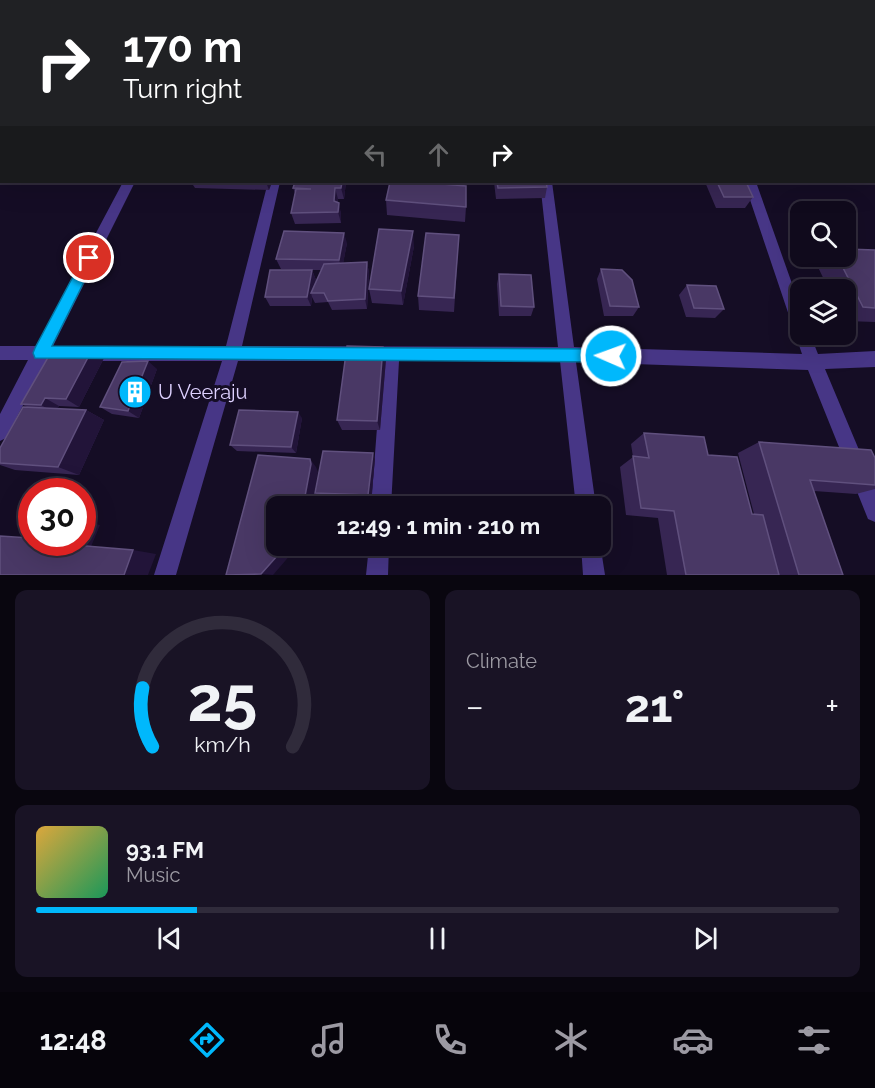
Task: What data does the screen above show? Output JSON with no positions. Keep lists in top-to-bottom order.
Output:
{
  "places": {
    "building": ["U Veeraju"]
  },
  "page": {
    "turn": ["170 m", "Turn right"],
    "limit": "30",
    "trip": "12:49 · 1 min · 210 m",
    "tile": "Climate",
    "heat": ["−", "21°", "+"],
    "song": ["93.1 FM", "Music"],
    "tabs": "12:48",
    "gauge": ["25", "km/h"]
  }
}
